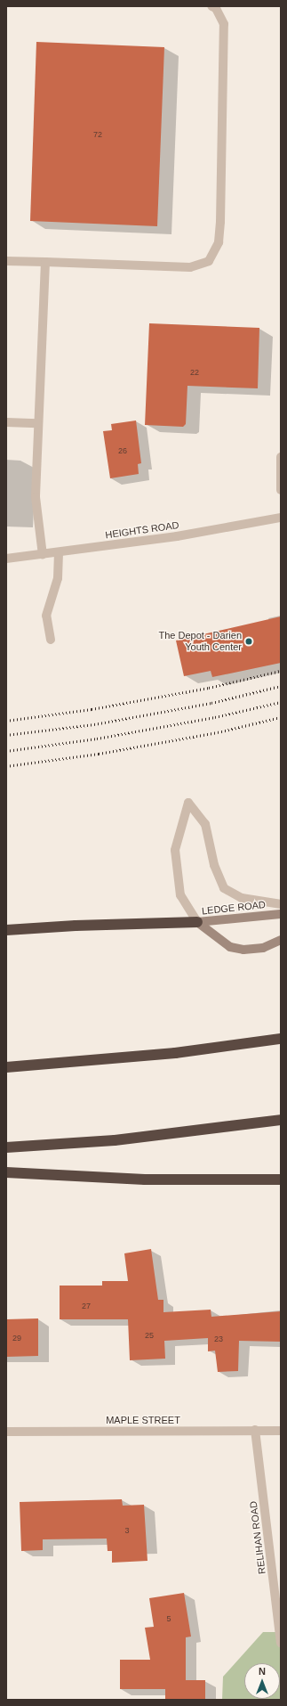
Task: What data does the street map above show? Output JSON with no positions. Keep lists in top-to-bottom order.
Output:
{
  "streets": {
    "main road": ["LEDGE ROAD"],
    "street": ["HEIGHTS ROAD", "MAPLE STREET", "RELIHAN ROAD"]
  },
  "crossings": [
    ["MAPLE STREET", "RELIHAN ROAD"]
  ],
  "places": ["The Depot - Darien Youth Center"],
  "house_numbers": [
    "72",
    "22",
    "26",
    "27",
    "25",
    "29",
    "23",
    "3",
    "5"
  ],
  "north": "top"
}
